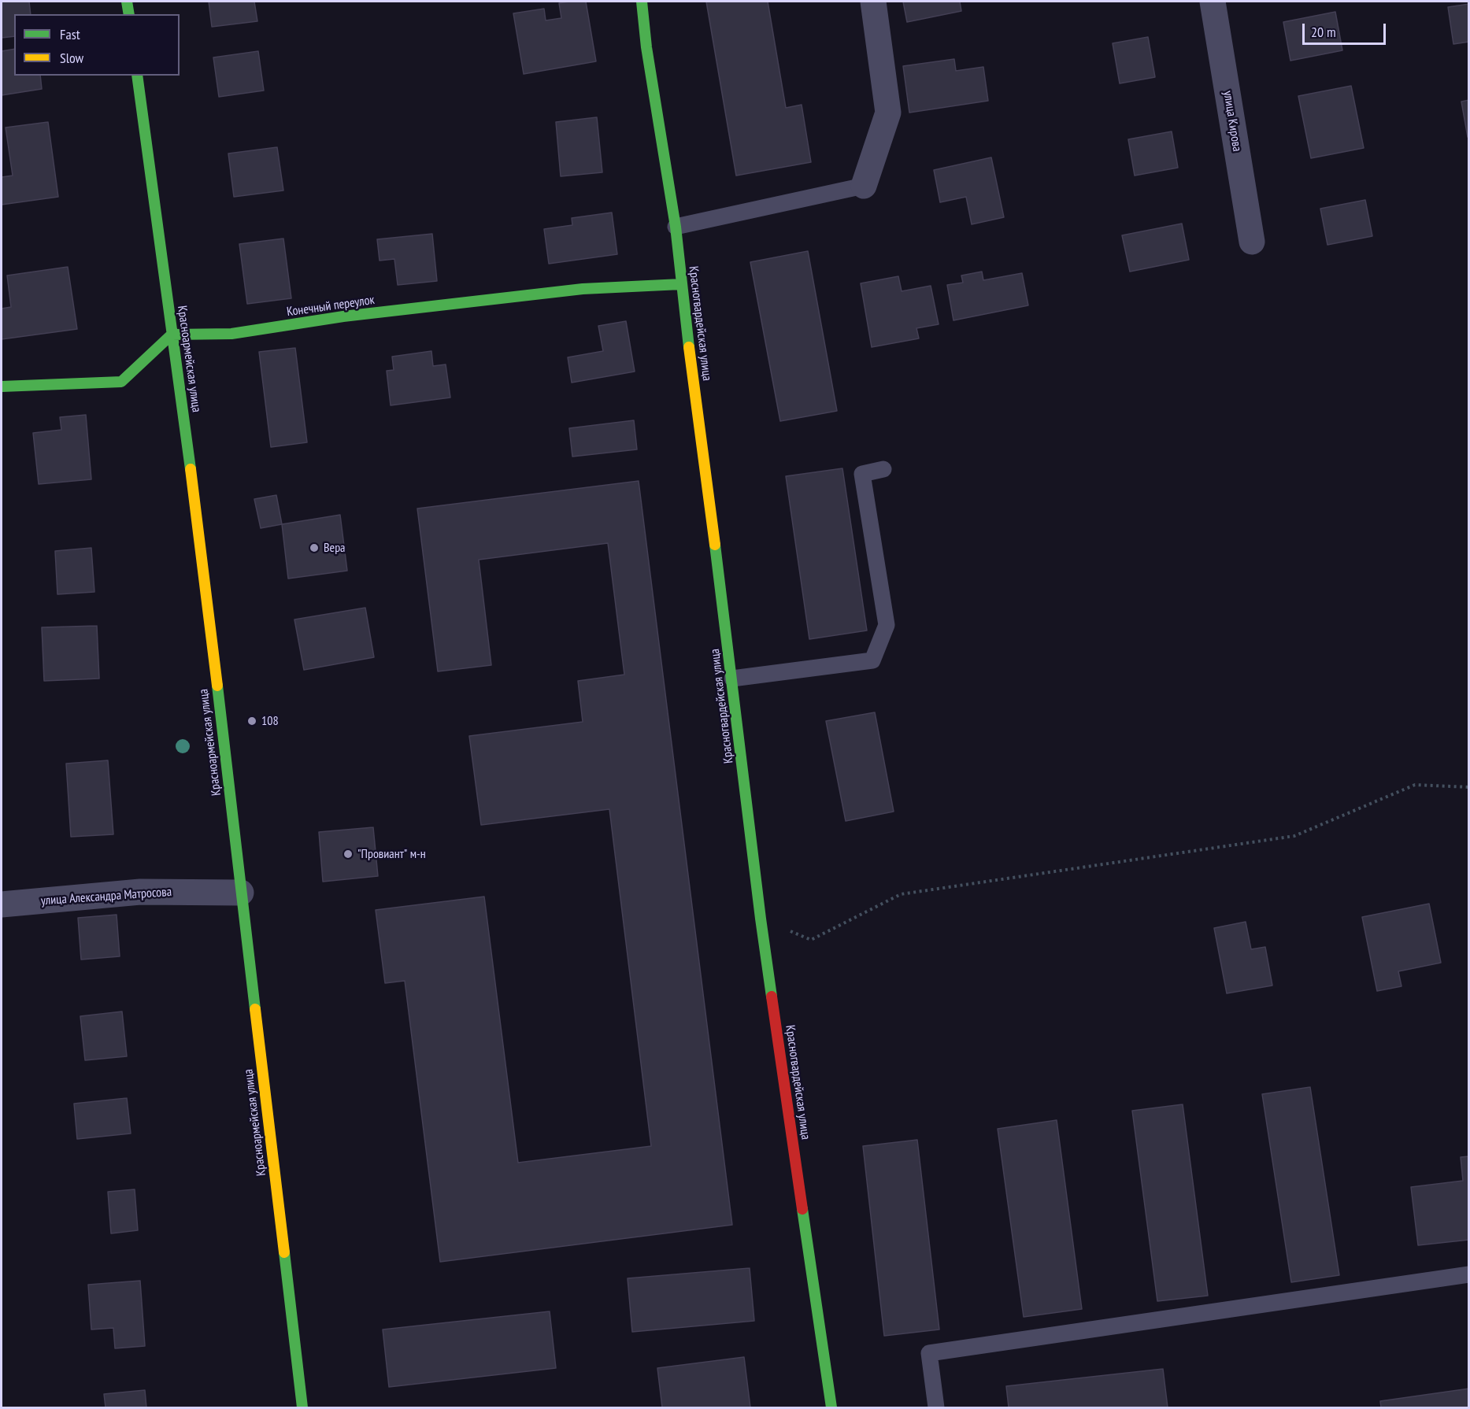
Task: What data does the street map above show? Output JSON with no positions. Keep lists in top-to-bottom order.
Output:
{
  "streets": {
    "street": [
      "улица Кирова",
      "Конечный переулок",
      "Красногвардейская улица",
      "Красноармейская улица",
      "улица Александра Матросова"
    ]
  },
  "crossings": [
    ["Конечный переулок", "Красногвардейская улица"],
    ["Конечный переулок", "Красноармейская улица"],
    ["Красноармейская улица", "улица Александра Матросова"]
  ],
  "places": ["Вера", "108", "\"Провиант\" м-н"],
  "legend": ["Fast", "Slow"],
  "scale_bar": "20 m"
}
